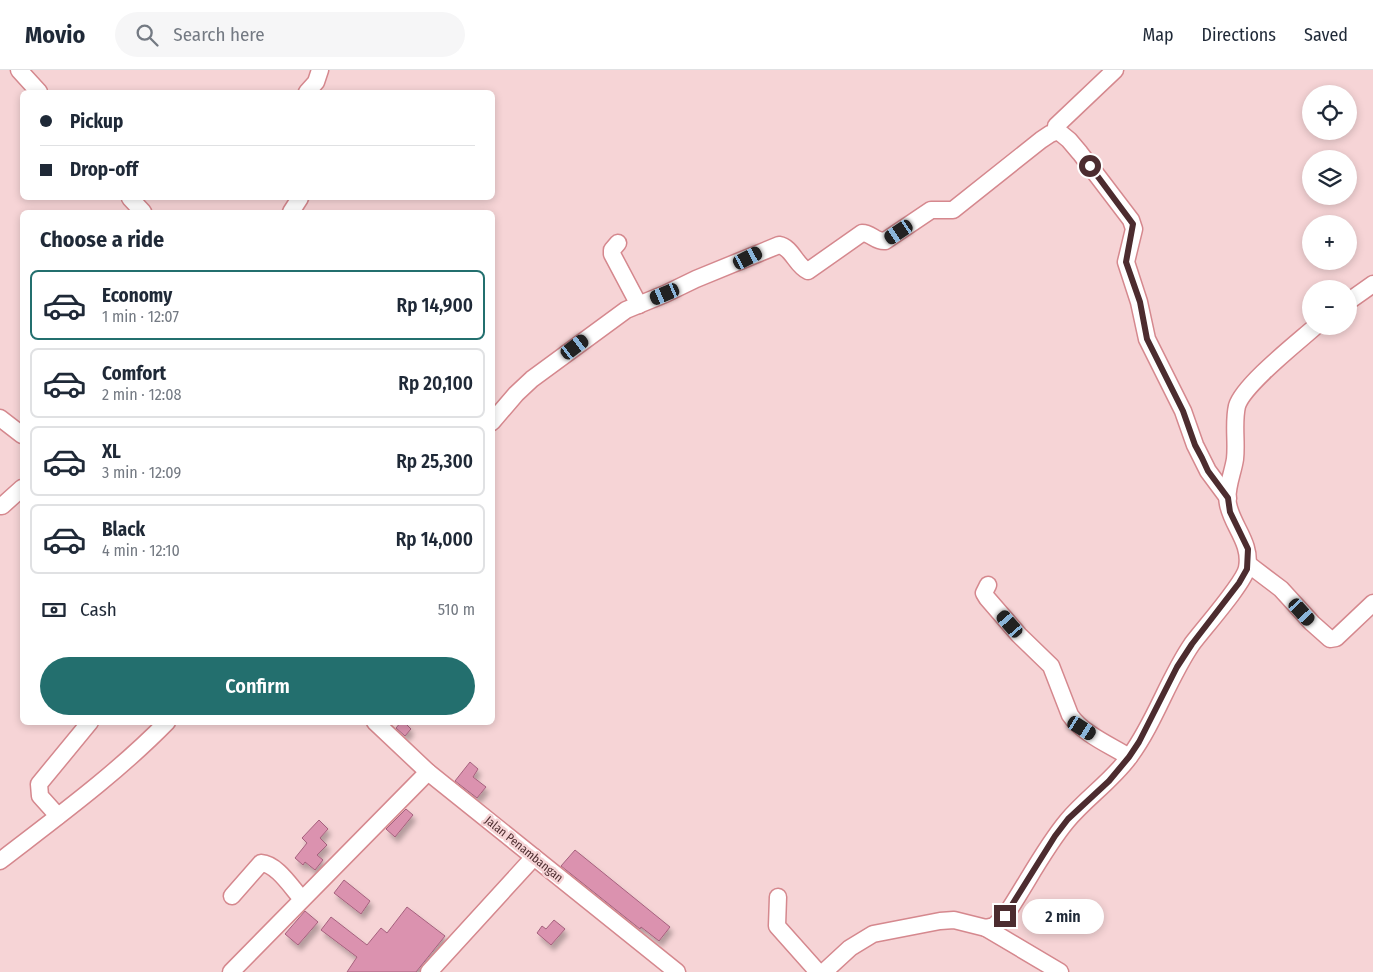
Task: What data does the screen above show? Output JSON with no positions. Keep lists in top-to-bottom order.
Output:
{
  "streets": {
    "street": ["Jalan Penambangan"]
  },
  "page": {
    "header": "Movio",
    "search": "Search here",
    "nav": ["Map", "Directions", "Saved"],
    "map_buttons": ["+", "−"],
    "banner": ["Pickup", "Drop-off"],
    "heading": "Choose a ride",
    "list": [
      {
        "name": "Economy",
        "note": "1 min · 12:07",
        "value": "Rp 14,900"
      },
      {
        "name": "Comfort",
        "note": "2 min · 12:08",
        "value": "Rp 20,100"
      },
      {
        "name": "XL",
        "note": "3 min · 12:09",
        "value": "Rp 25,300"
      },
      {
        "name": "Black",
        "note": "4 min · 12:10",
        "value": "Rp 14,000"
      }
    ],
    "pay": ["Cash", "510 m"],
    "buttons": "Confirm",
    "bubble": "2 min"
  }
}
